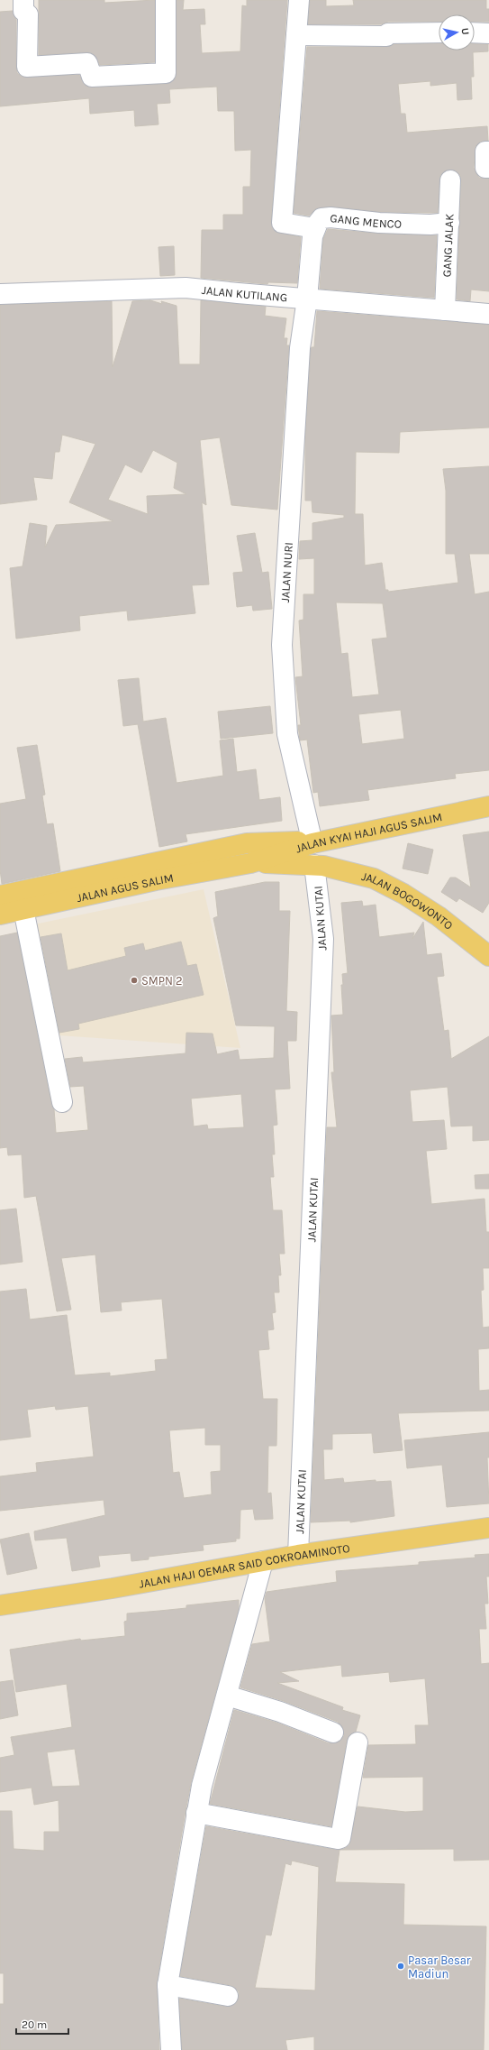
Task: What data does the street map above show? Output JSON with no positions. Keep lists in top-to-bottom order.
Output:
{
  "streets": {
    "main road": [
      "JALAN KYAI HAJI AGUS SALIM",
      "JALAN AGUS SALIM",
      "JALAN BOGOWONTO",
      "JALAN HAJI OEMAR SAID COKROAMINOTO"
    ],
    "street": [
      "GANG MENCO",
      "GANG JALAK",
      "JALAN KUTILANG",
      "JALAN NURI",
      "JALAN KUTAI"
    ]
  },
  "crossings": [
    ["GANG MENCO", "GANG JALAK"],
    ["GANG MENCO", "JALAN KUTILANG"],
    ["GANG MENCO", "JALAN NURI"],
    ["GANG JALAK", "JALAN KUTILANG"],
    ["JALAN KUTILANG", "JALAN NURI"],
    ["JALAN NURI", "JALAN KYAI HAJI AGUS SALIM"],
    ["JALAN KYAI HAJI AGUS SALIM", "JALAN AGUS SALIM"],
    ["JALAN KYAI HAJI AGUS SALIM", "JALAN BOGOWONTO"],
    ["JALAN AGUS SALIM", "JALAN BOGOWONTO"],
    ["JALAN BOGOWONTO", "JALAN KUTAI"],
    ["JALAN KUTAI", "JALAN HAJI OEMAR SAID COKROAMINOTO"]
  ],
  "places": ["SMPN 2", "Pasar Besar Madiun"],
  "scale_bar": "20 m",
  "north": "right"
}
